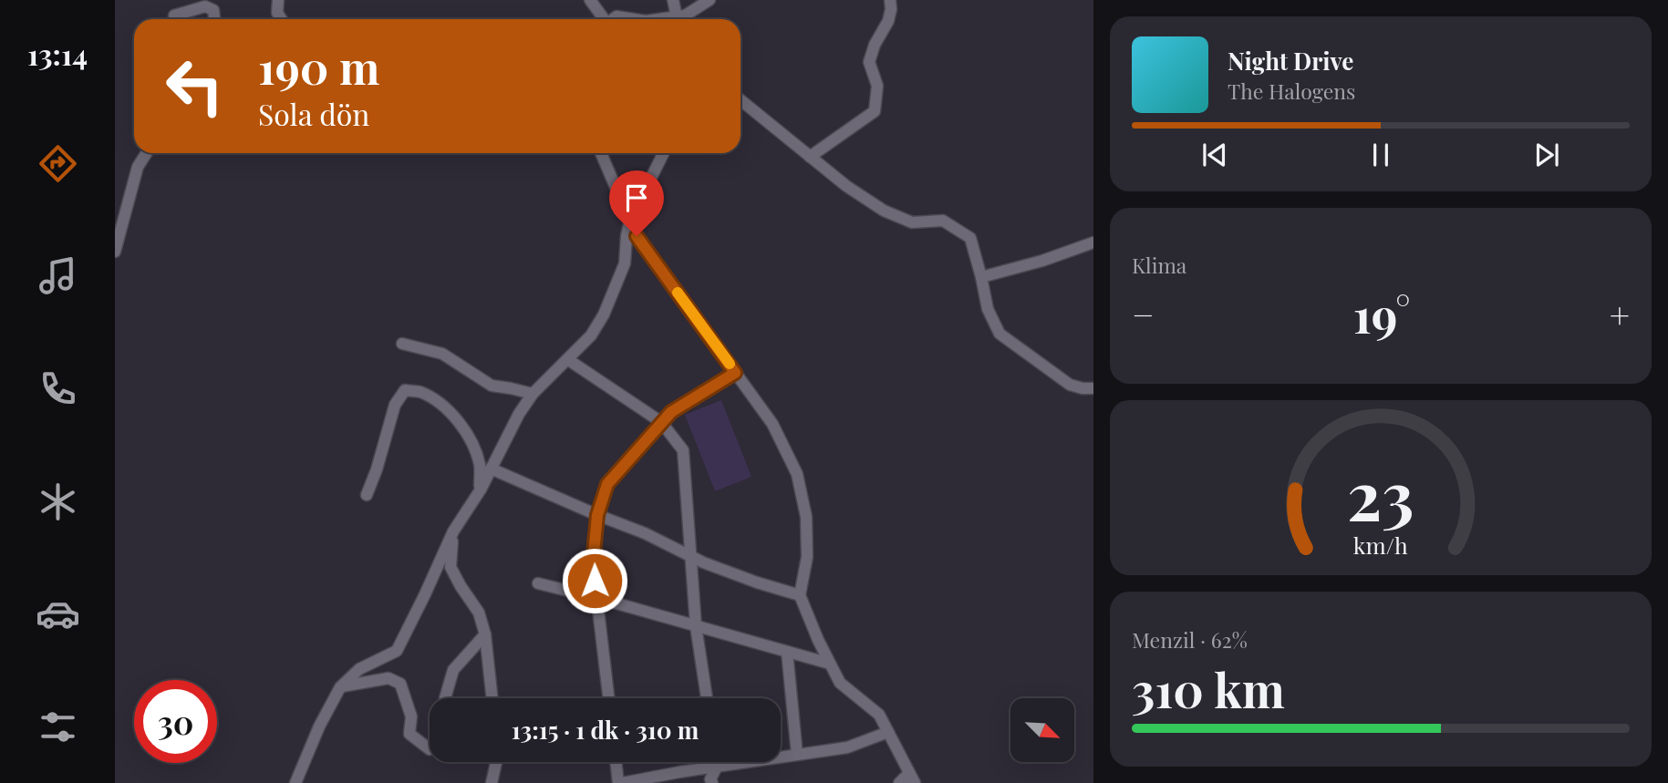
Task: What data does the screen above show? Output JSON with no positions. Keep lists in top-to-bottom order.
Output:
{
  "north": "bottom right",
  "page": {
    "tabs": "13:14",
    "turn": ["190 m", "Sola dön"],
    "song": ["Night Drive", "The Halogens"],
    "tile": [
      "Klima",
      ["Menzil · 62%", "310 km"]
    ],
    "heat": ["−", "19°", "+"],
    "limit": "30",
    "trip": "13:15 · 1 dk · 310 m",
    "gauge": ["23", "km/h"]
  }
}
